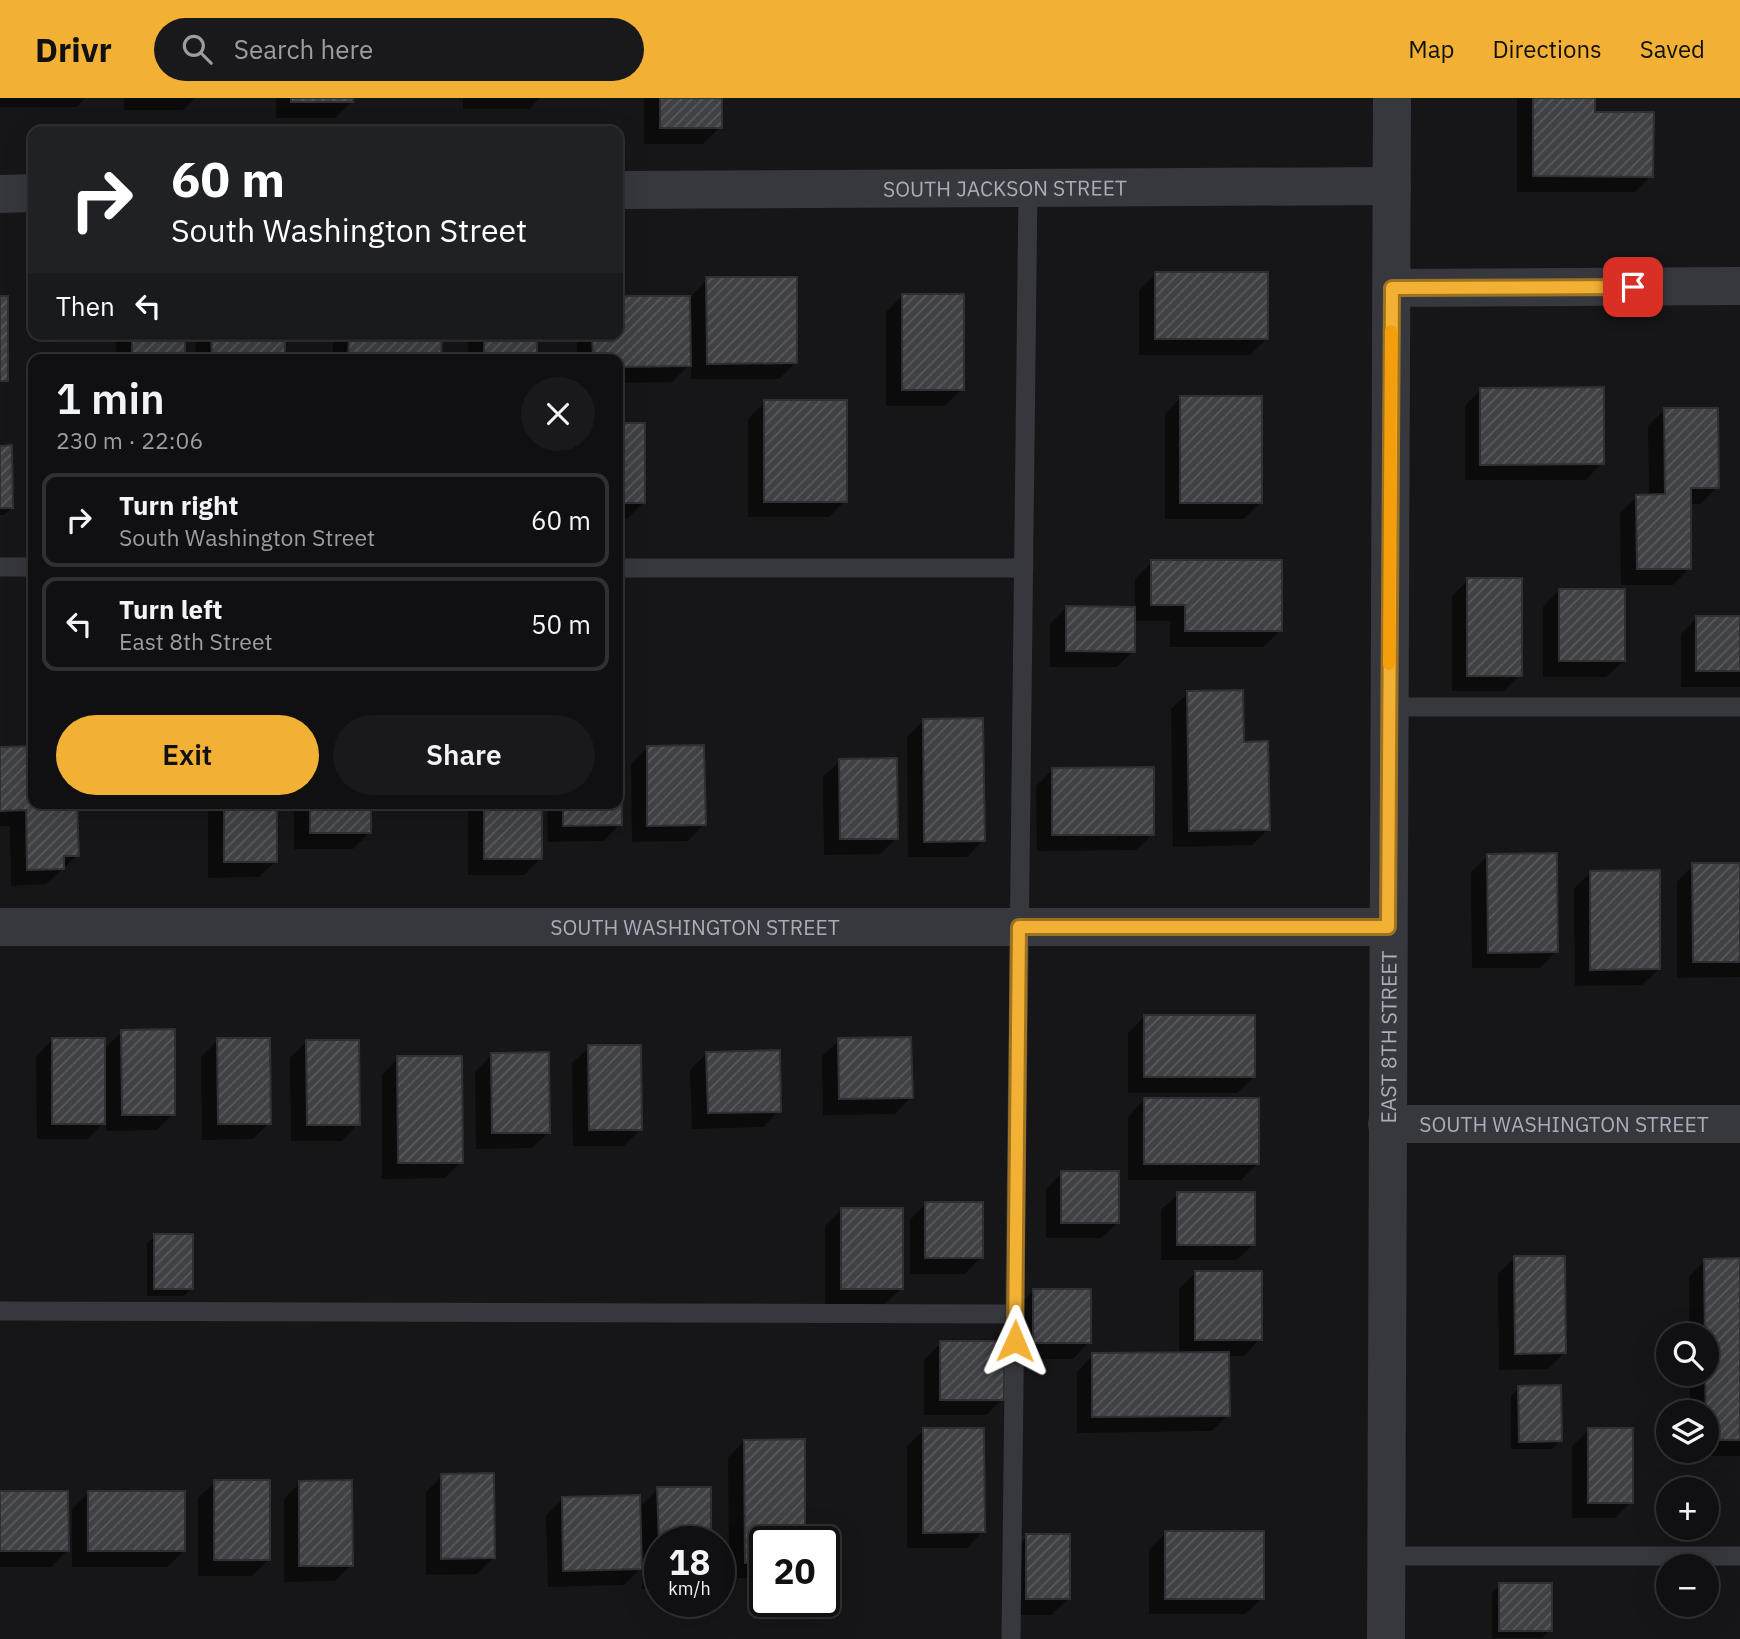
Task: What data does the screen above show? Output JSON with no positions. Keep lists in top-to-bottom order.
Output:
{
  "streets": {
    "street": ["SOUTH JACKSON STREET", "SOUTH WASHINGTON STREET", "EAST 8TH STREET"]
  },
  "crossings": [
    ["SOUTH JACKSON STREET", "EAST 8TH STREET"],
    ["SOUTH WASHINGTON STREET", "EAST 8TH STREET"]
  ],
  "page": {
    "header": "Drivr",
    "search": "Search here",
    "nav": ["Map", "Directions", "Saved"],
    "turn": ["60 m", "South Washington Street"],
    "then": "Then",
    "heading": ["1 min", "230 m · 22:06"],
    "list": [
      {
        "name": "Turn right",
        "note": "South Washington Street",
        "value": "60 m"
      },
      {
        "name": "Turn left",
        "note": "East 8th Street",
        "value": "50 m"
      }
    ],
    "buttons": ["Exit", "Share"],
    "map_buttons": ["+", "−"],
    "speed": "18 km/h",
    "limit": "20"
  }
}
